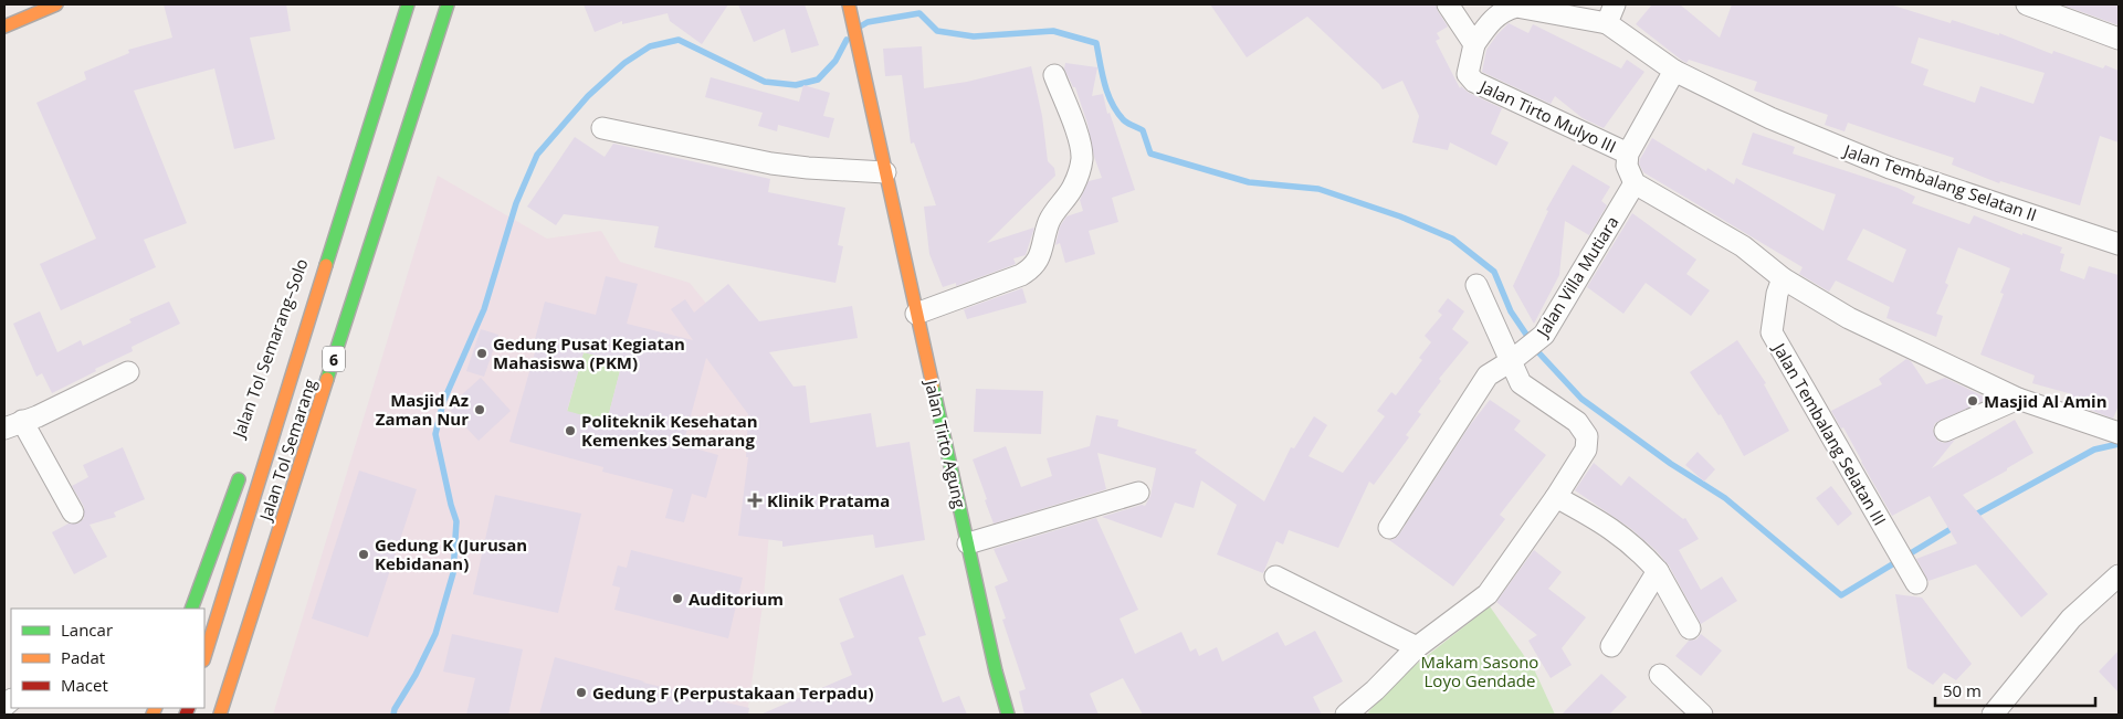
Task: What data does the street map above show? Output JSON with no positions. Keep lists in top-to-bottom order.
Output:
{
  "streets": {
    "main road": [
      "Jalan Tol Semarang–Solo",
      "6",
      "Jalan Tirto Agung",
      "Jalan Tol Semarang"
    ],
    "street": [
      "Jalan Tirto Mulyo III",
      "Jalan Tembalang Selatan II",
      "Jalan Villa Mutiara",
      "Jalan Tembalang Selatan III"
    ]
  },
  "crossings": [
    ["Jalan Tol Semarang–Solo", "Jalan Tol Semarang"]
  ],
  "parks": ["Makam Sasono Loyo Gendade"],
  "places": {
    "other": [
      "Gedung Pusat Kegiatan Mahasiswa (PKM)",
      "Masjid Al Amin",
      "Masjid Az Zaman Nur",
      "Politeknik Kesehatan Kemenkes Semarang",
      "Gedung K (Jurusan Kebidanan)",
      "Auditorium",
      "Gedung F (Perpustakaan Terpadu)"
    ],
    "health": ["Klinik Pratama"]
  },
  "legend": ["Lancar", "Padat", "Macet"],
  "scale_bar": "50 m"
}
